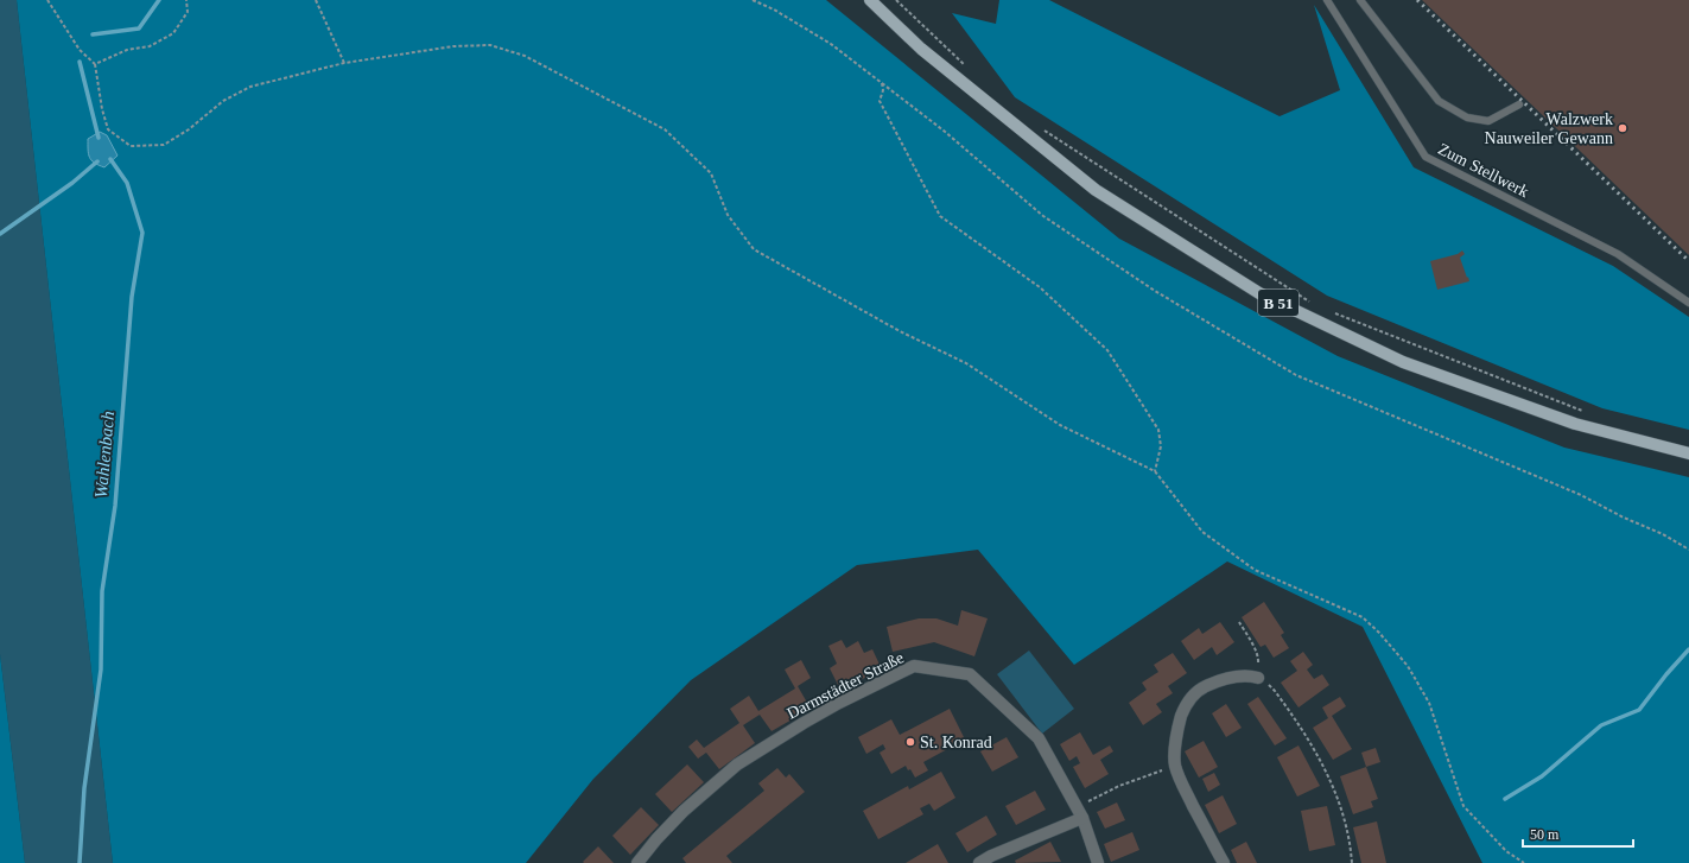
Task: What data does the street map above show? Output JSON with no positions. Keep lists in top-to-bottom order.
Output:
{
  "streets": {
    "main road": ["B 51"],
    "street": ["Darmstädter Straße"],
    "lane": ["Zum Stellwerk"]
  },
  "water": ["Wahlenbach"],
  "places": ["Walzwerk Nauweiler Gewann", "St. Konrad"],
  "scale_bar": "50 m"
}
